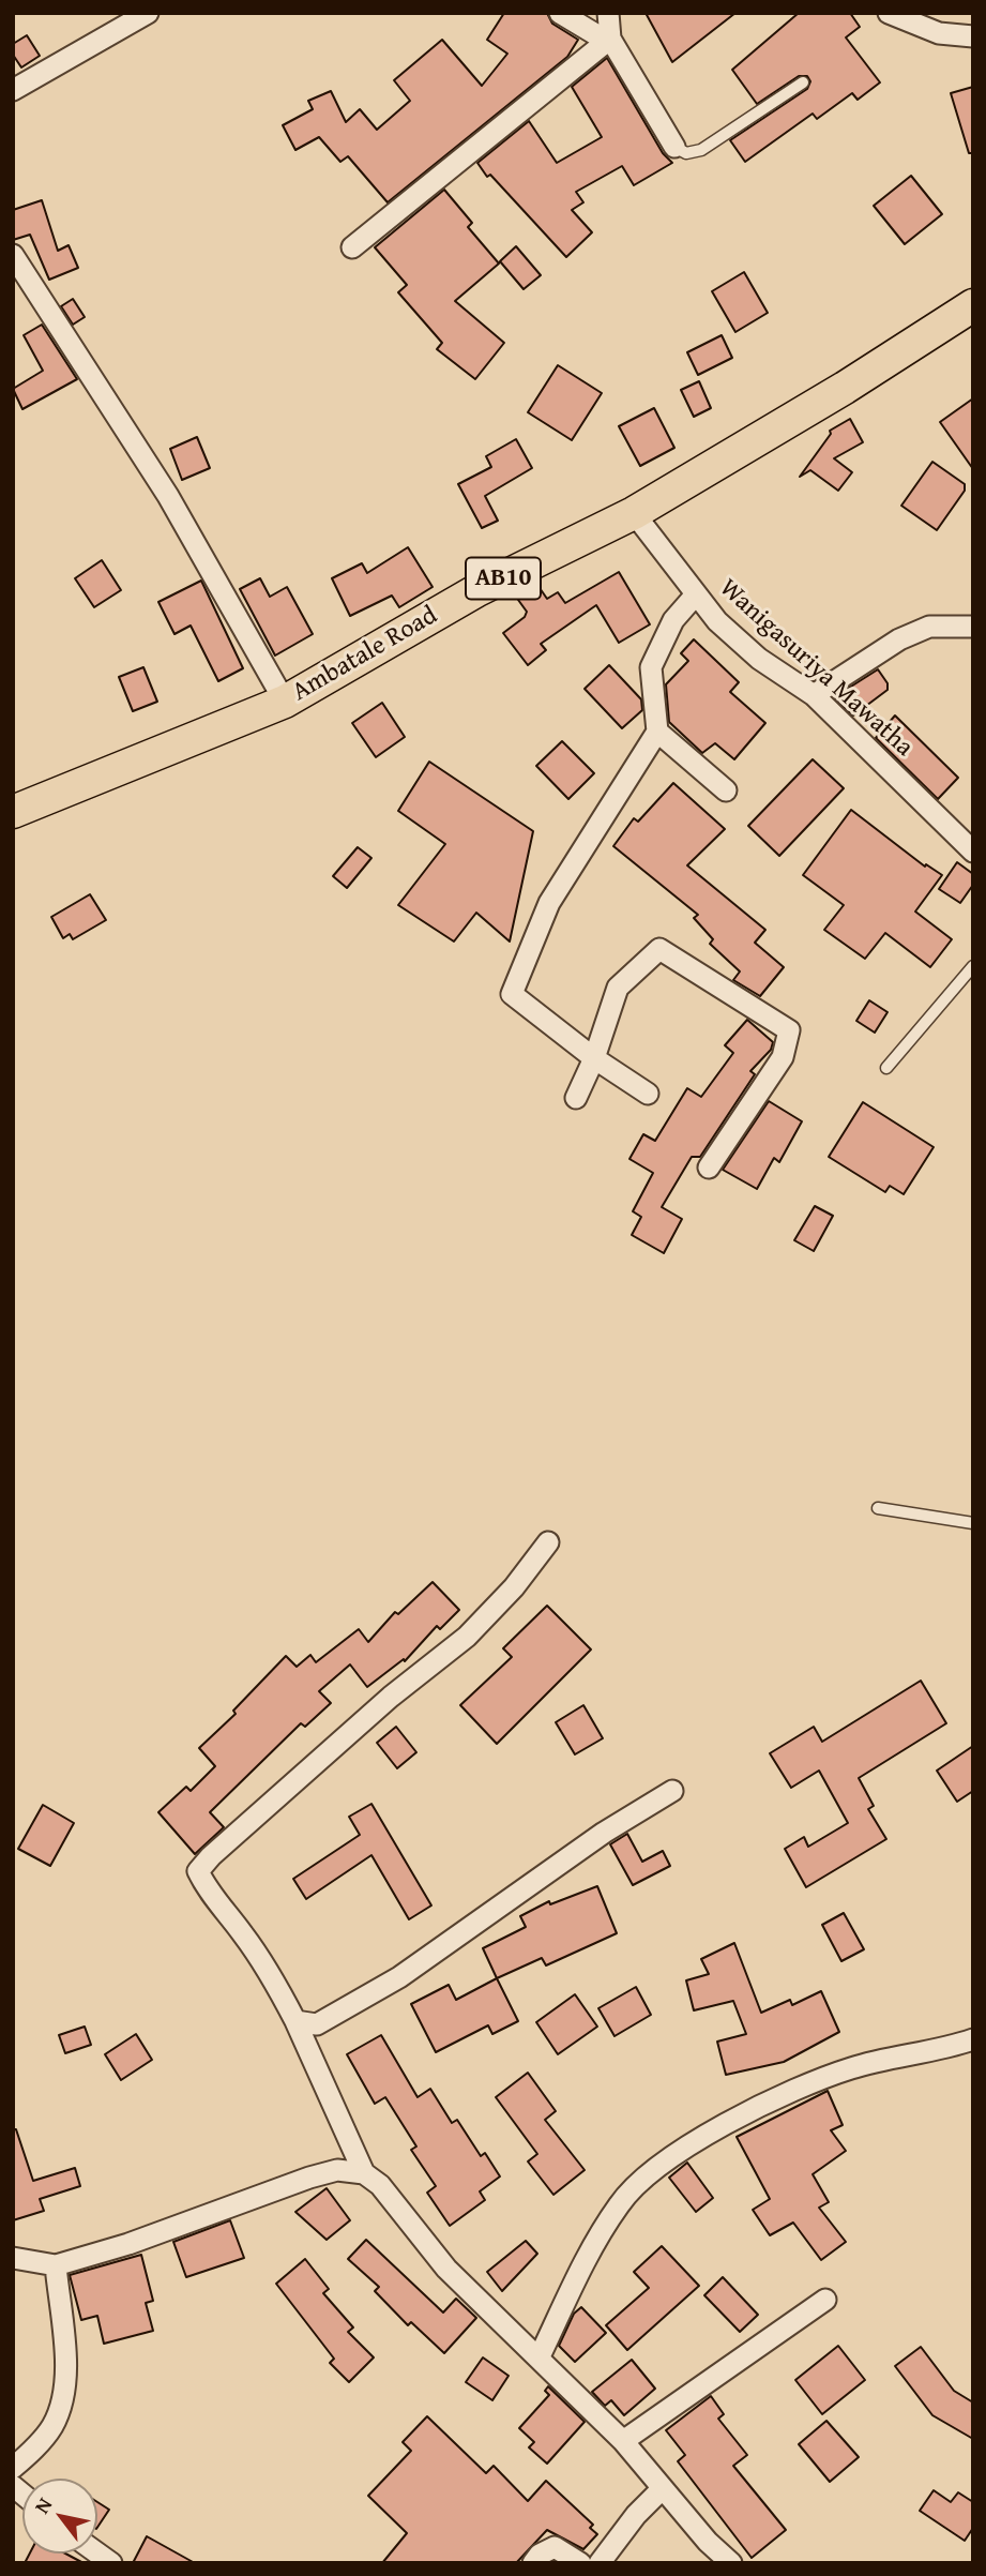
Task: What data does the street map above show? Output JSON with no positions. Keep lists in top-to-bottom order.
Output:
{
  "streets": {
    "main road": ["AB10", "Ambatale Road"],
    "street": ["Wanigasuriya Mawatha"]
  },
  "crossings": [
    ["Ambatale Road", "Wanigasuriya Mawatha"]
  ],
  "north": "top left"
}
